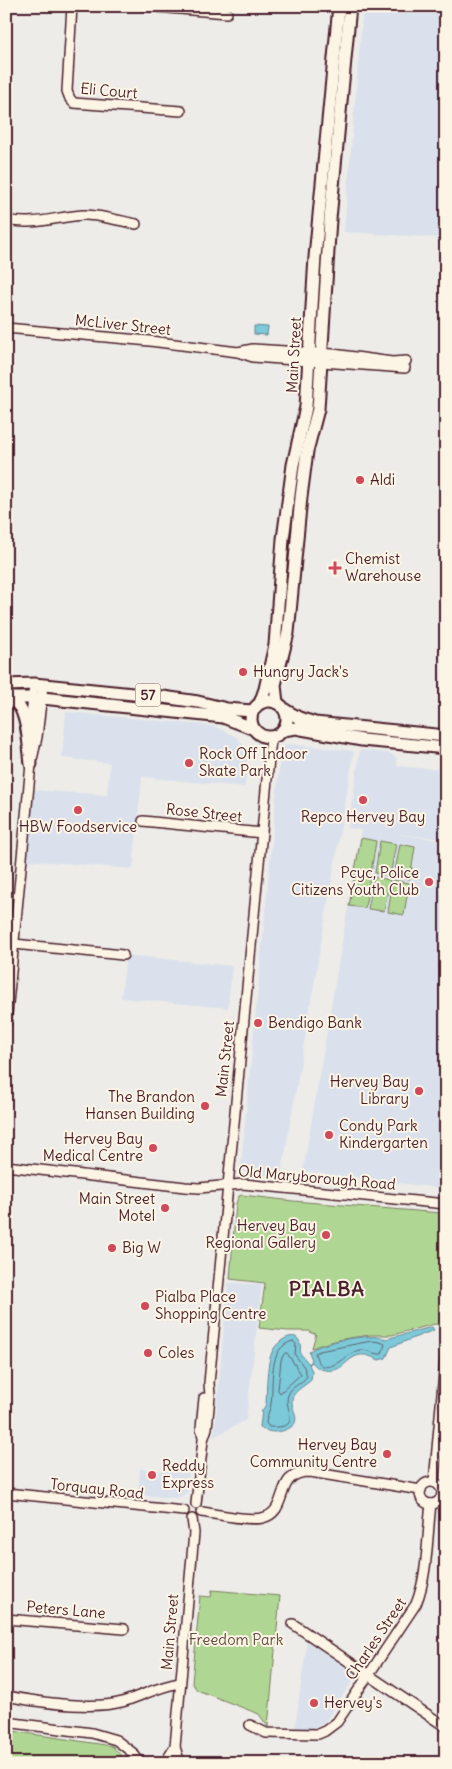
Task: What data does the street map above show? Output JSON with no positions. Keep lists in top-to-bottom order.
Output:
{
  "streets": {
    "main road": ["Main Street", "57"],
    "street": [
      "Eli Court",
      "McLiver Street",
      "Rose Street",
      "Old Maryborough Road",
      "Torquay Road",
      "Peters Lane",
      "Charles Street"
    ]
  },
  "crossings": [
    ["McLiver Street", "Main Street"],
    ["Main Street", "57"],
    ["Main Street", "Rose Street"],
    ["Main Street", "Old Maryborough Road"],
    ["Main Street", "Torquay Road"]
  ],
  "districts": ["PIALBA"],
  "parks": ["Freedom Park"],
  "places": {
    "other": [
      "Aldi",
      "Hungry Jack's",
      "Rock Off Indoor Skate Park",
      "Repco Hervey Bay",
      "HBW Foodservice",
      "Pcyc, Police Citizens Youth Club",
      "Bendigo Bank",
      "Hervey Bay Library",
      "The Brandon Hansen Building",
      "Condy Park Kindergarten",
      "Hervey Bay Medical Centre",
      "Main Street Motel",
      "Hervey Bay Regional Gallery",
      "Big W",
      "Pialba Place Shopping Centre",
      "Coles",
      "Hervey Bay Community Centre",
      "Reddy Express",
      "Hervey's"
    ],
    "health": ["Chemist Warehouse"]
  }
}
